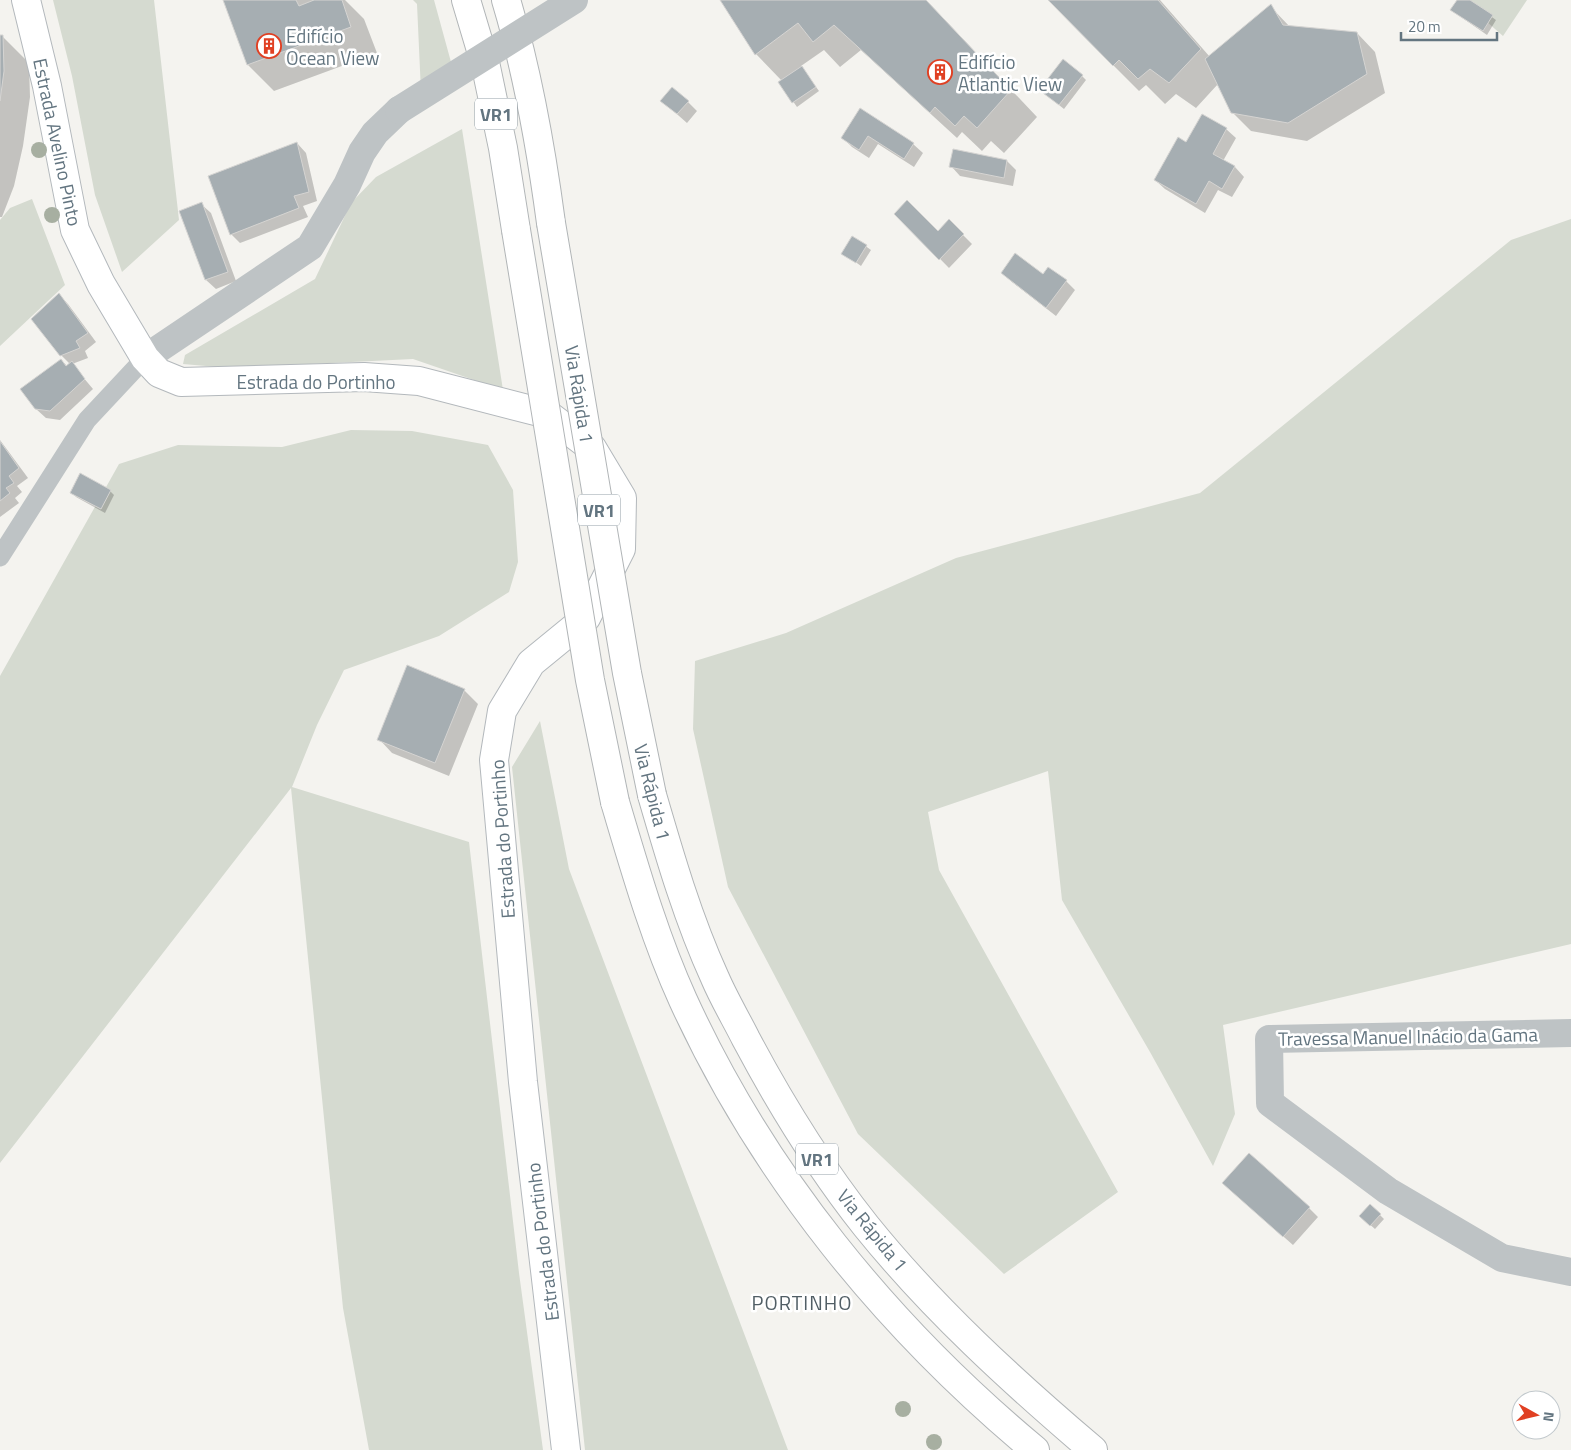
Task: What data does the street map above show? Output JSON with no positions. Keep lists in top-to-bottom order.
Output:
{
  "streets": {
    "main road": [
      "VR1",
      "Estrada Avelino Pinto",
      "Estrada do Portinho",
      "Via Rápida 1"
    ],
    "street": ["Travessa Manuel Inácio da Gama"]
  },
  "crossings": [
    ["Estrada Avelino Pinto", "Estrada do Portinho"]
  ],
  "districts": ["PORTINHO"],
  "places": {
    "building": ["Edifício Ocean View", "Edifício Atlantic View"]
  },
  "scale_bar": "20 m",
  "north": "right"
}
